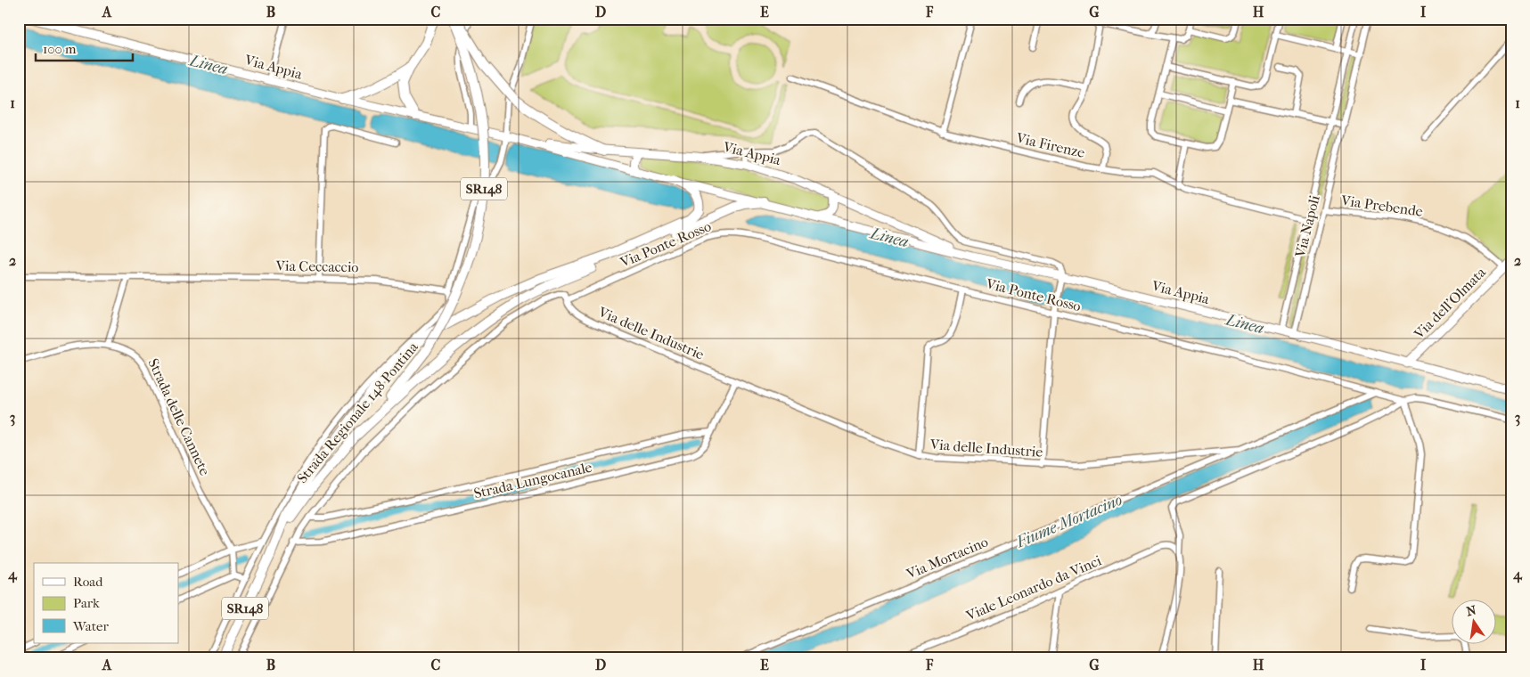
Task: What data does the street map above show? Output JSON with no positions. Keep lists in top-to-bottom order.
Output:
{
  "streets": {
    "main road": [
      "Via Appia",
      "SR148",
      "Via dell'Olmata",
      "Strada Regionale 148 Pontina"
    ],
    "street": [
      "Via Firenze",
      "Via Prebende",
      "Via Napoli",
      "Via Ponte Rosso",
      "Via Ceccaccio",
      "Via delle Industrie",
      "Strada delle Cannete",
      "Strada Lungocanale",
      "Via Mortacino",
      "Viale Leonardo da Vinci"
    ]
  },
  "crossings": [
    ["Via Appia", "Via Napoli"],
    ["Via Appia", "Via dell'Olmata"],
    ["Via Firenze", "Via Napoli"],
    ["Via Prebende", "Via Napoli"],
    ["Via Prebende", "Via dell'Olmata"],
    ["Via Ponte Rosso", "Via delle Industrie"],
    ["Via delle Industrie", "Strada Lungocanale"],
    ["Via delle Industrie", "Via Mortacino"]
  ],
  "water": ["Linea", "Fiume Mortacino"],
  "legend": ["Road", "Park", "Water"],
  "scale_bar": "100 m",
  "north": "top",
  "grid": {
    "columns": [
      "A",
      "B",
      "C",
      "D",
      "E",
      "F",
      "G",
      "H",
      "I"
    ],
    "rows": [
      "1",
      "2",
      "3",
      "4"
    ]
  }
}
